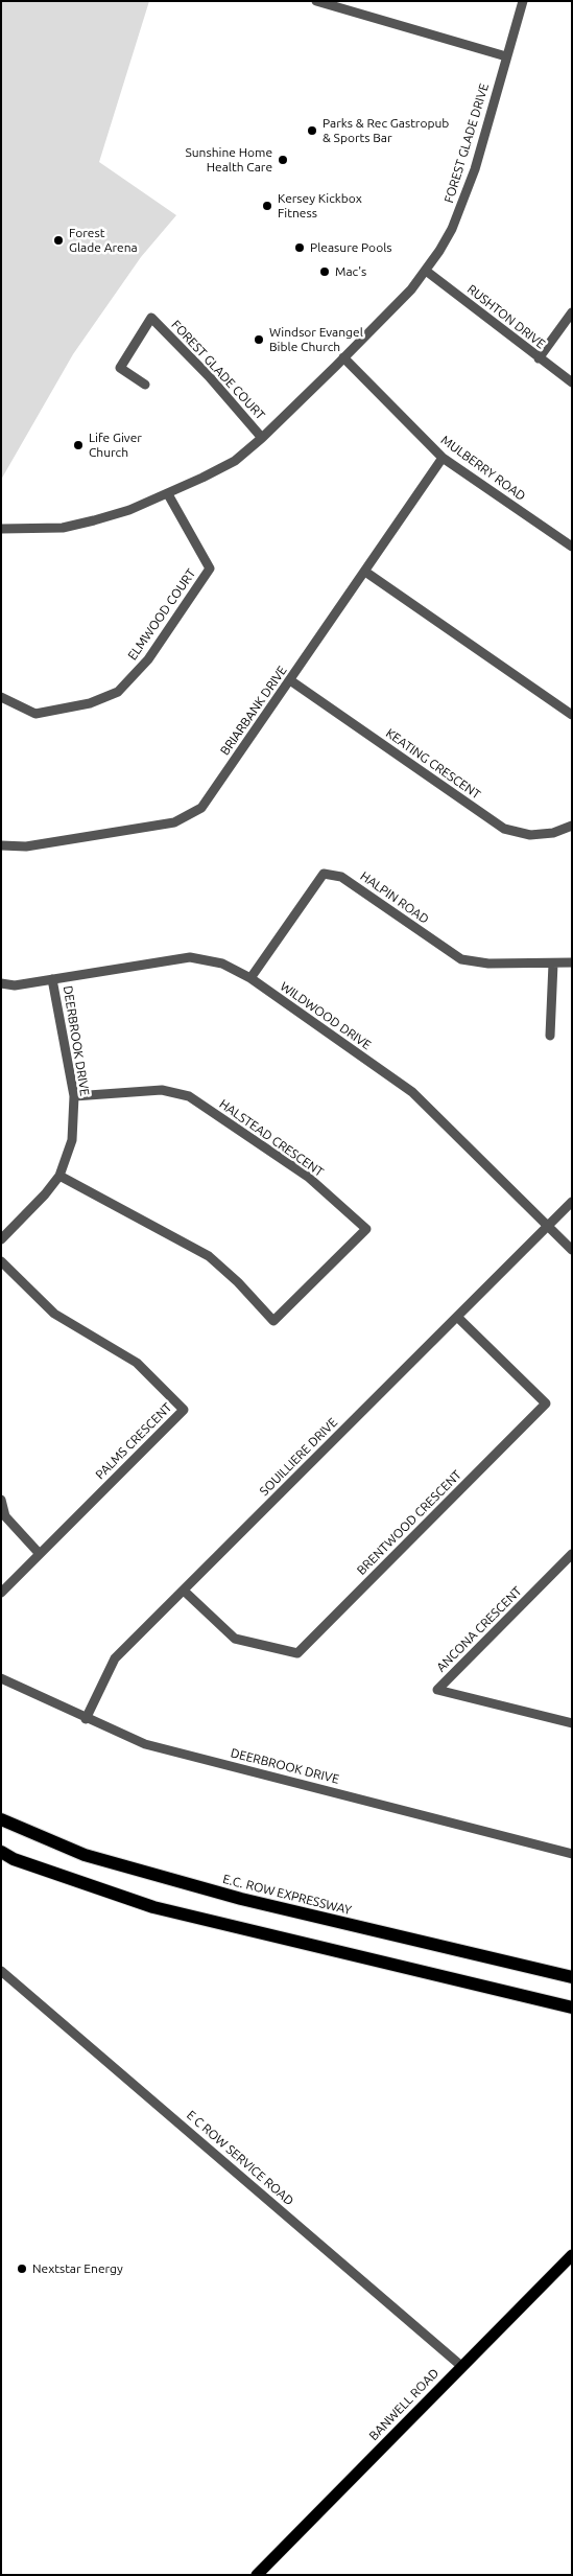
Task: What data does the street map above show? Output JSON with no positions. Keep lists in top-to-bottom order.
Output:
{
  "streets": {
    "highway": ["E.C. ROW EXPRESSWAY"],
    "main road": ["BANWELL ROAD"],
    "street": [
      "FOREST GLADE DRIVE",
      "RUSHTON DRIVE",
      "FOREST GLADE COURT",
      "MULBERRY ROAD",
      "ELMWOOD COURT",
      "BRIARBANK DRIVE",
      "KEATING CRESCENT",
      "HALPIN ROAD",
      "WILDWOOD DRIVE",
      "DEERBROOK DRIVE",
      "HALSTEAD CRESCENT",
      "PALMS CRESCENT",
      "SOUILLIERE DRIVE",
      "BRENTWOOD CRESCENT",
      "ANCONA CRESCENT",
      "E C ROW SERVICE ROAD"
    ]
  },
  "crossings": [
    ["FOREST GLADE DRIVE", "RUSHTON DRIVE"],
    ["FOREST GLADE DRIVE", "FOREST GLADE COURT"],
    ["FOREST GLADE DRIVE", "MULBERRY ROAD"],
    ["FOREST GLADE DRIVE", "ELMWOOD COURT"],
    ["MULBERRY ROAD", "BRIARBANK DRIVE"],
    ["BRIARBANK DRIVE", "KEATING CRESCENT"],
    ["HALPIN ROAD", "WILDWOOD DRIVE"],
    ["WILDWOOD DRIVE", "DEERBROOK DRIVE"],
    ["WILDWOOD DRIVE", "SOUILLIERE DRIVE"],
    ["DEERBROOK DRIVE", "HALSTEAD CRESCENT"],
    ["DEERBROOK DRIVE", "SOUILLIERE DRIVE"],
    ["SOUILLIERE DRIVE", "BRENTWOOD CRESCENT"],
    ["E C ROW SERVICE ROAD", "BANWELL ROAD"]
  ],
  "places": [
    "Parks & Rec Gastropub & Sports Bar",
    "Sunshine Home Health Care",
    "Kersey Kickbox Fitness",
    "Forest Glade Arena",
    "Pleasure Pools",
    "Mac's",
    "Windsor Evangel Bible Church",
    "Life Giver Church",
    "Nextstar Energy"
  ]
}
